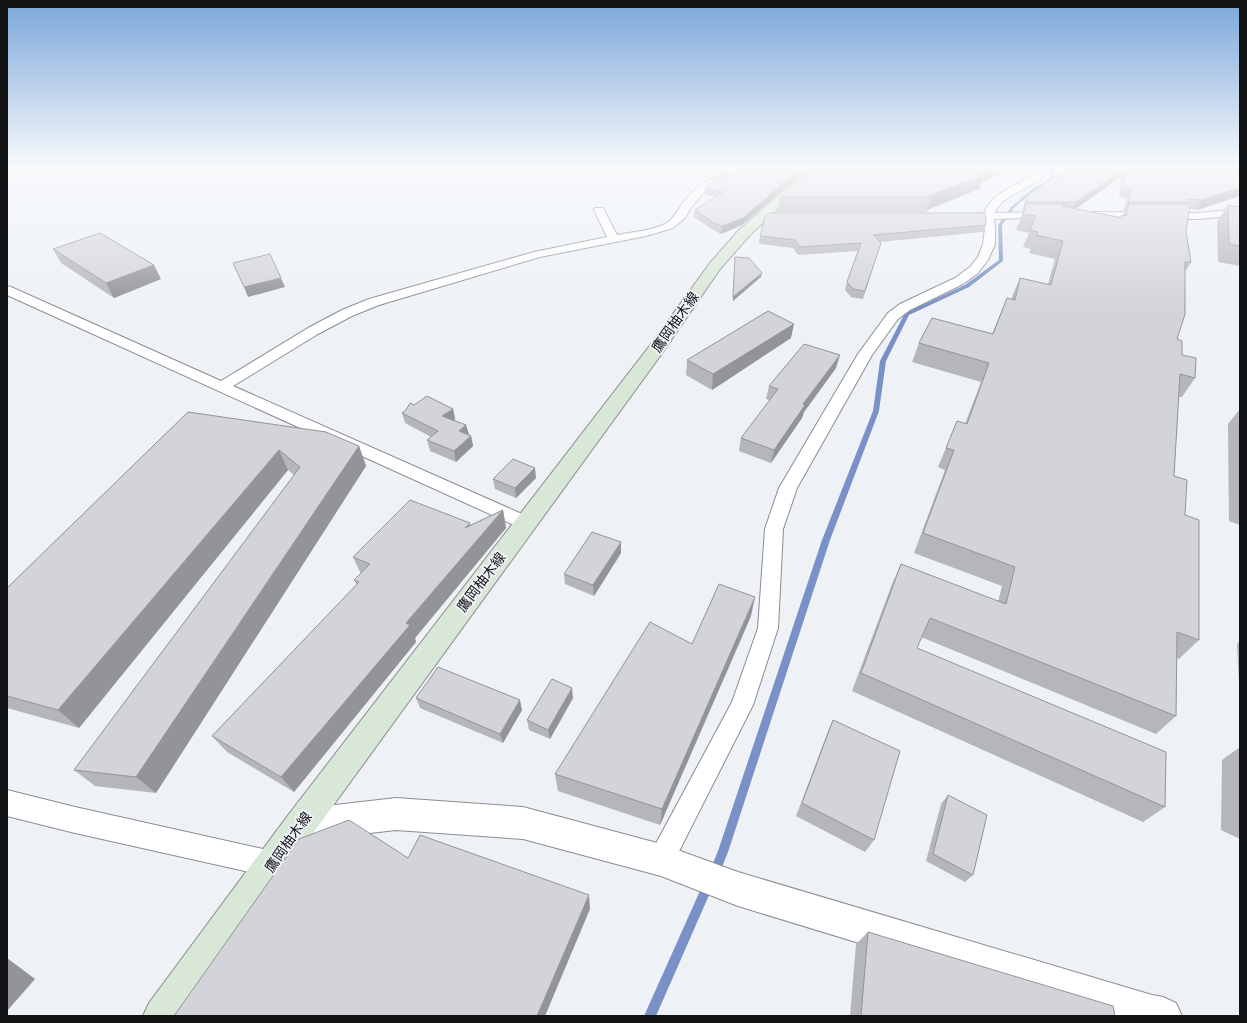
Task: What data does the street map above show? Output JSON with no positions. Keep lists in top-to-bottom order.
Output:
{
  "streets": {
    "main road": ["鷹岡柚木線"]
  }
}
